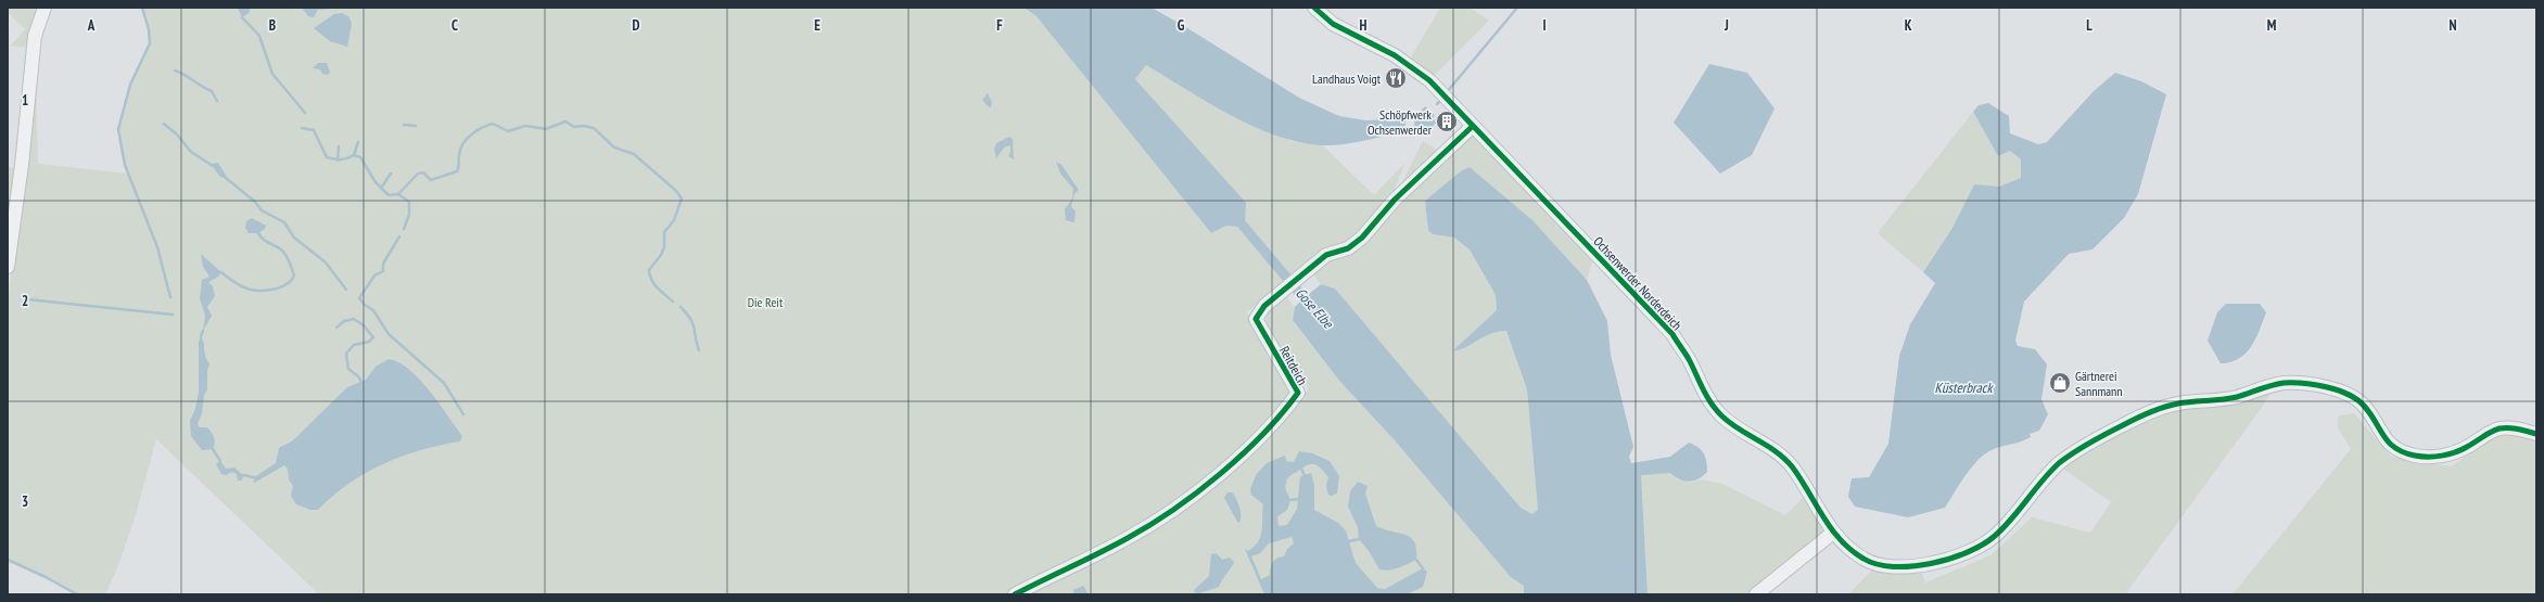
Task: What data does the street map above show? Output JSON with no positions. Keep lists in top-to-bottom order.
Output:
{
  "streets": {
    "street": ["Ochsenwerder Norderdeich", "Reitdeich"]
  },
  "crossings": [
    ["Ochsenwerder Norderdeich", "Reitdeich"]
  ],
  "water": ["Gose Elbe", "Küsterbrack"],
  "parks": ["Die Reit"],
  "places": {
    "restaurant": ["Landhaus Voigt"],
    "building": ["Schöpfwerk Ochsenwerder"],
    "shop": ["Gärtnerei Sannmann"]
  },
  "grid": {
    "columns": [
      "A",
      "B",
      "C",
      "D",
      "E",
      "F",
      "G",
      "H",
      "I",
      "J",
      "K",
      "L",
      "M",
      "N"
    ],
    "rows": ["1", "2", "3"]
  }
}
